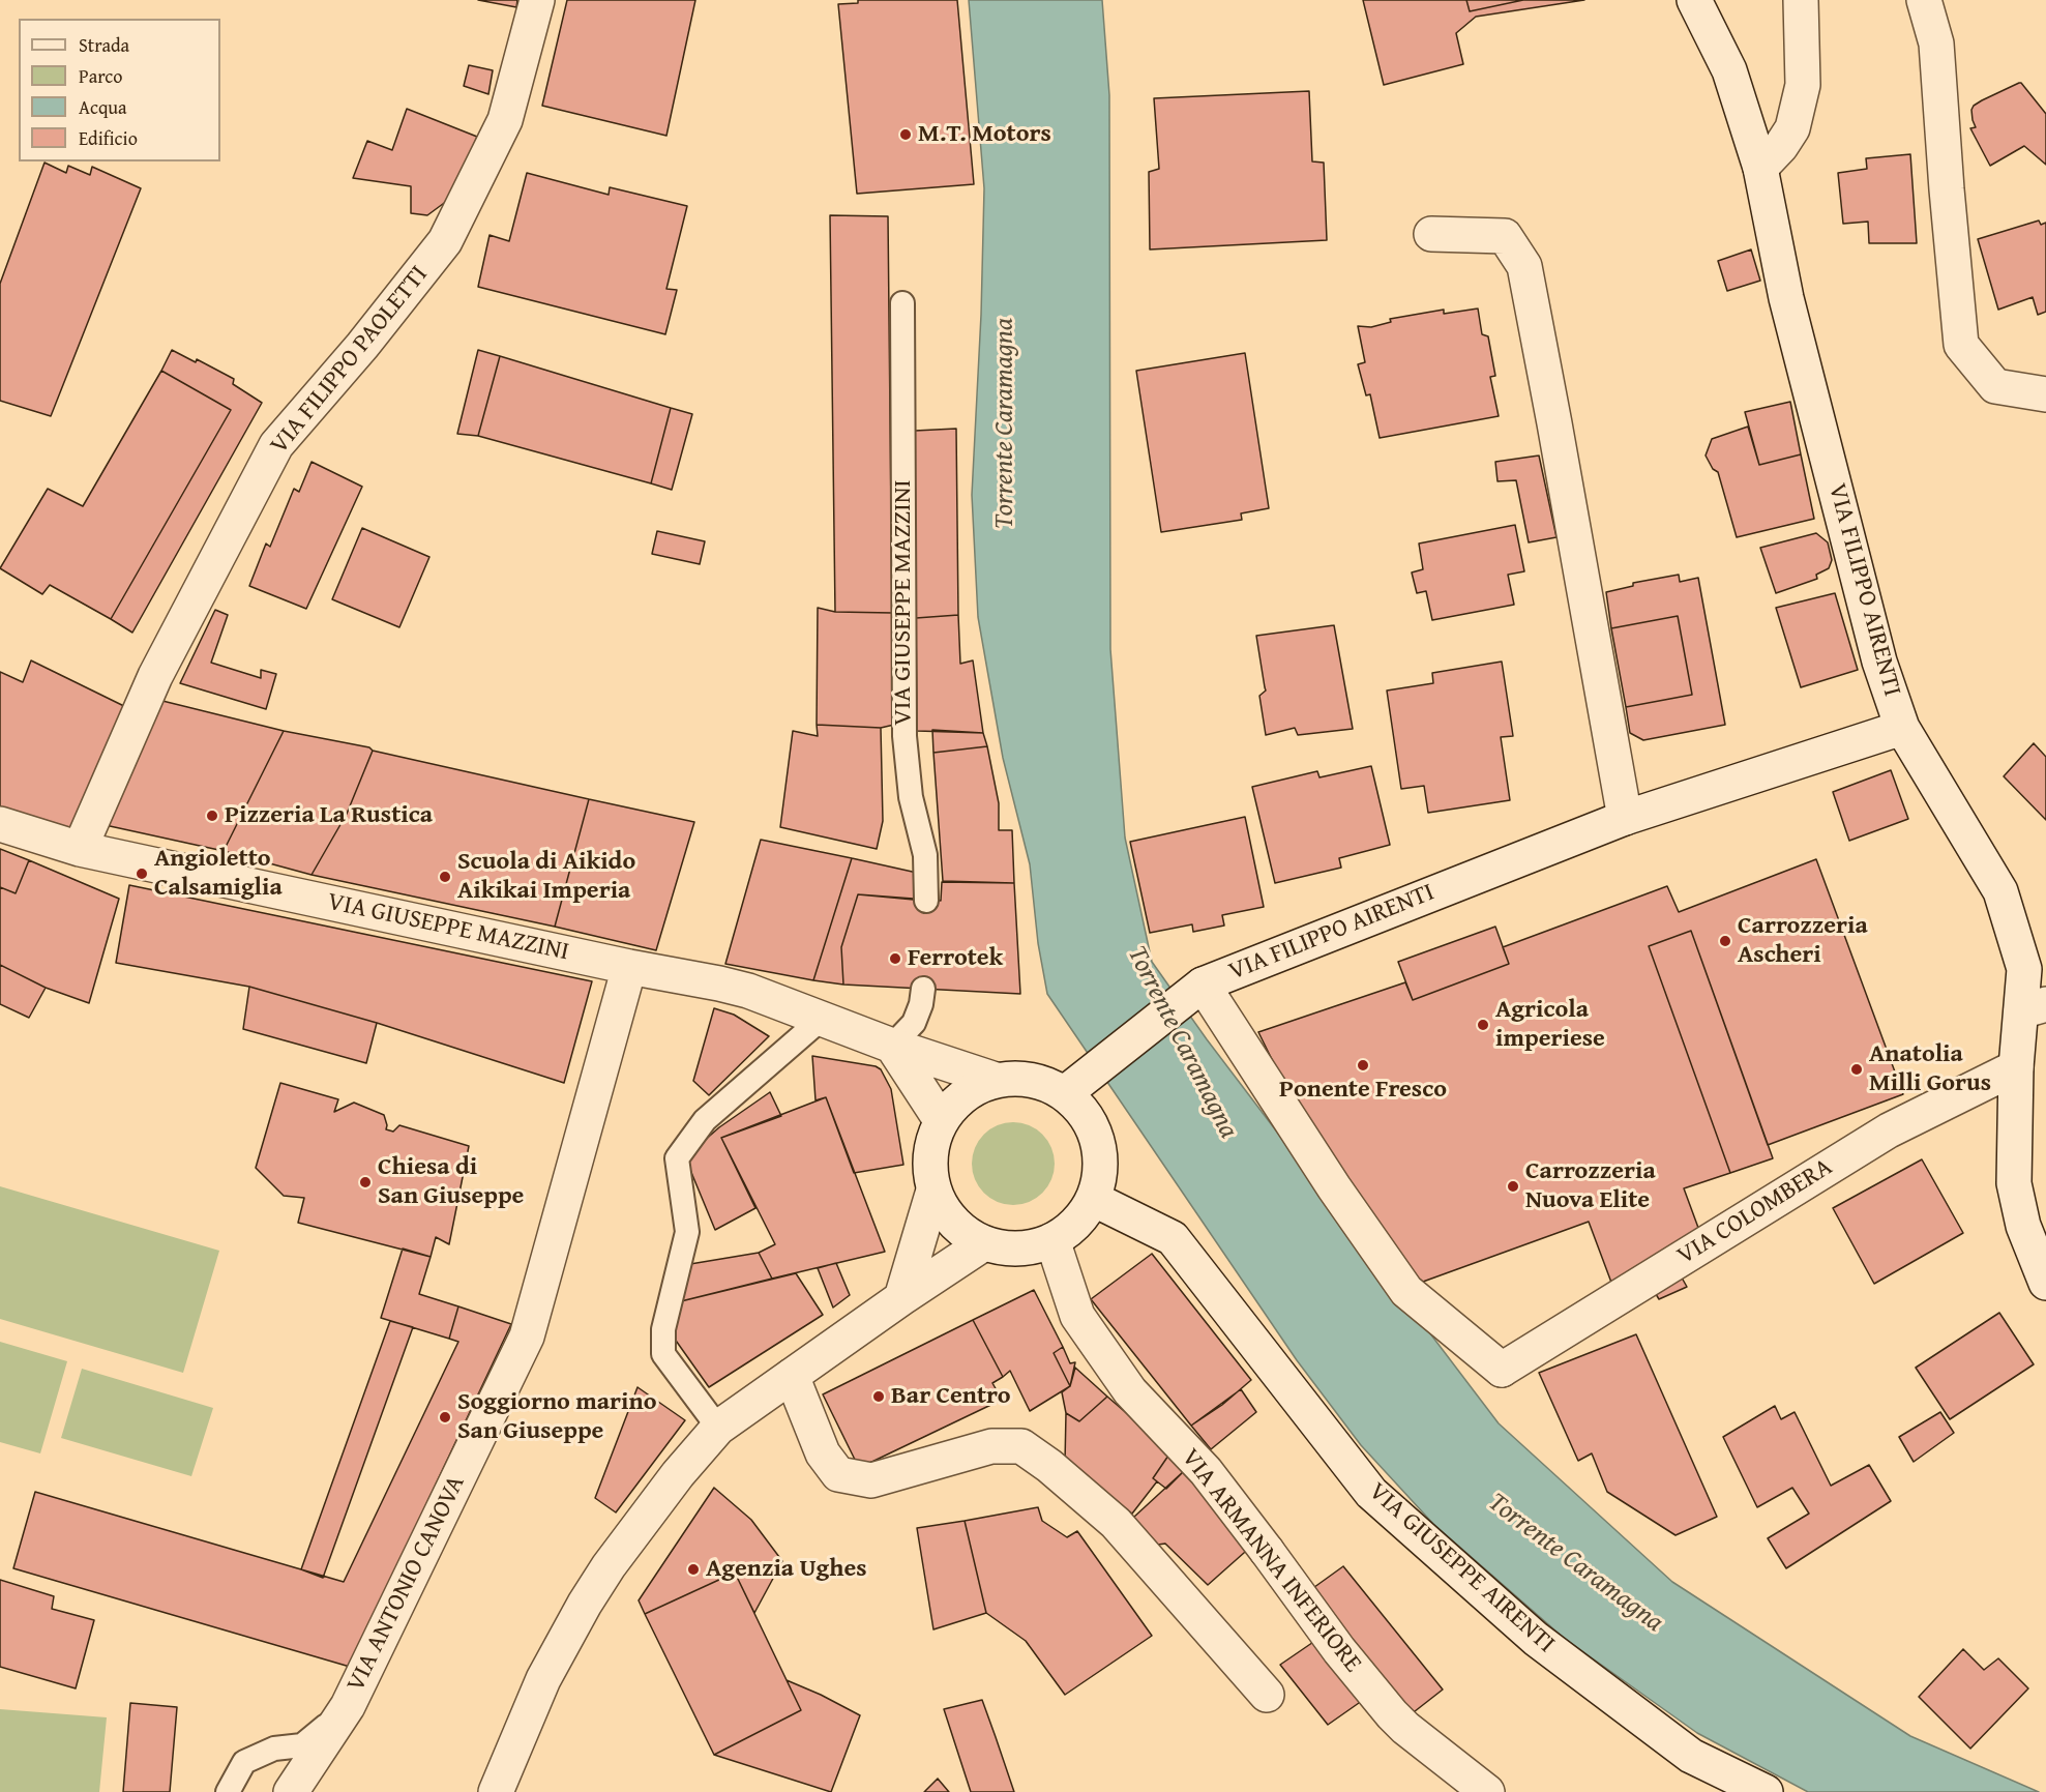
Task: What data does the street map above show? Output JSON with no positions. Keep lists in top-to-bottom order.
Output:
{
  "streets": {
    "street": [
      "VIA FILIPPO PAOLETTI",
      "VIA FILIPPO AIRENTI",
      "VIA GIUSEPPE MAZZINI",
      "VIA COLOMBERA",
      "VIA ARMANNA INFERIORE",
      "VIA GIUSEPPE AIRENTI",
      "VIA ANTONIO CANOVA"
    ]
  },
  "crossings": [
    ["VIA FILIPPO PAOLETTI", "VIA GIUSEPPE MAZZINI"],
    ["VIA FILIPPO AIRENTI", "VIA GIUSEPPE MAZZINI"],
    ["VIA FILIPPO AIRENTI", "VIA COLOMBERA"],
    ["VIA FILIPPO AIRENTI", "VIA ARMANNA INFERIORE"],
    ["VIA FILIPPO AIRENTI", "VIA GIUSEPPE AIRENTI"],
    ["VIA GIUSEPPE MAZZINI", "VIA ARMANNA INFERIORE"],
    ["VIA GIUSEPPE MAZZINI", "VIA GIUSEPPE AIRENTI"],
    ["VIA GIUSEPPE MAZZINI", "VIA ANTONIO CANOVA"],
    ["VIA ARMANNA INFERIORE", "VIA GIUSEPPE AIRENTI"]
  ],
  "water": ["Torrente Caramagna"],
  "places": [
    "M.T. Motors",
    "Pizzeria La Rustica",
    "Angioletto Calsamiglia",
    "Scuola di Aikido Aikikai Imperia",
    "Carrozzeria Ascheri",
    "Ferrotek",
    "Agricola imperiese",
    "Ponente Fresco",
    "Anatolia Milli Gorus",
    "Chiesa di San Giuseppe",
    "Carrozzeria Nuova Elite",
    "Bar Centro",
    "Soggiorno marino San Giuseppe",
    "Agenzia Ughes"
  ],
  "legend": [
    "Strada",
    "Parco",
    "Acqua",
    "Edificio"
  ]
}
